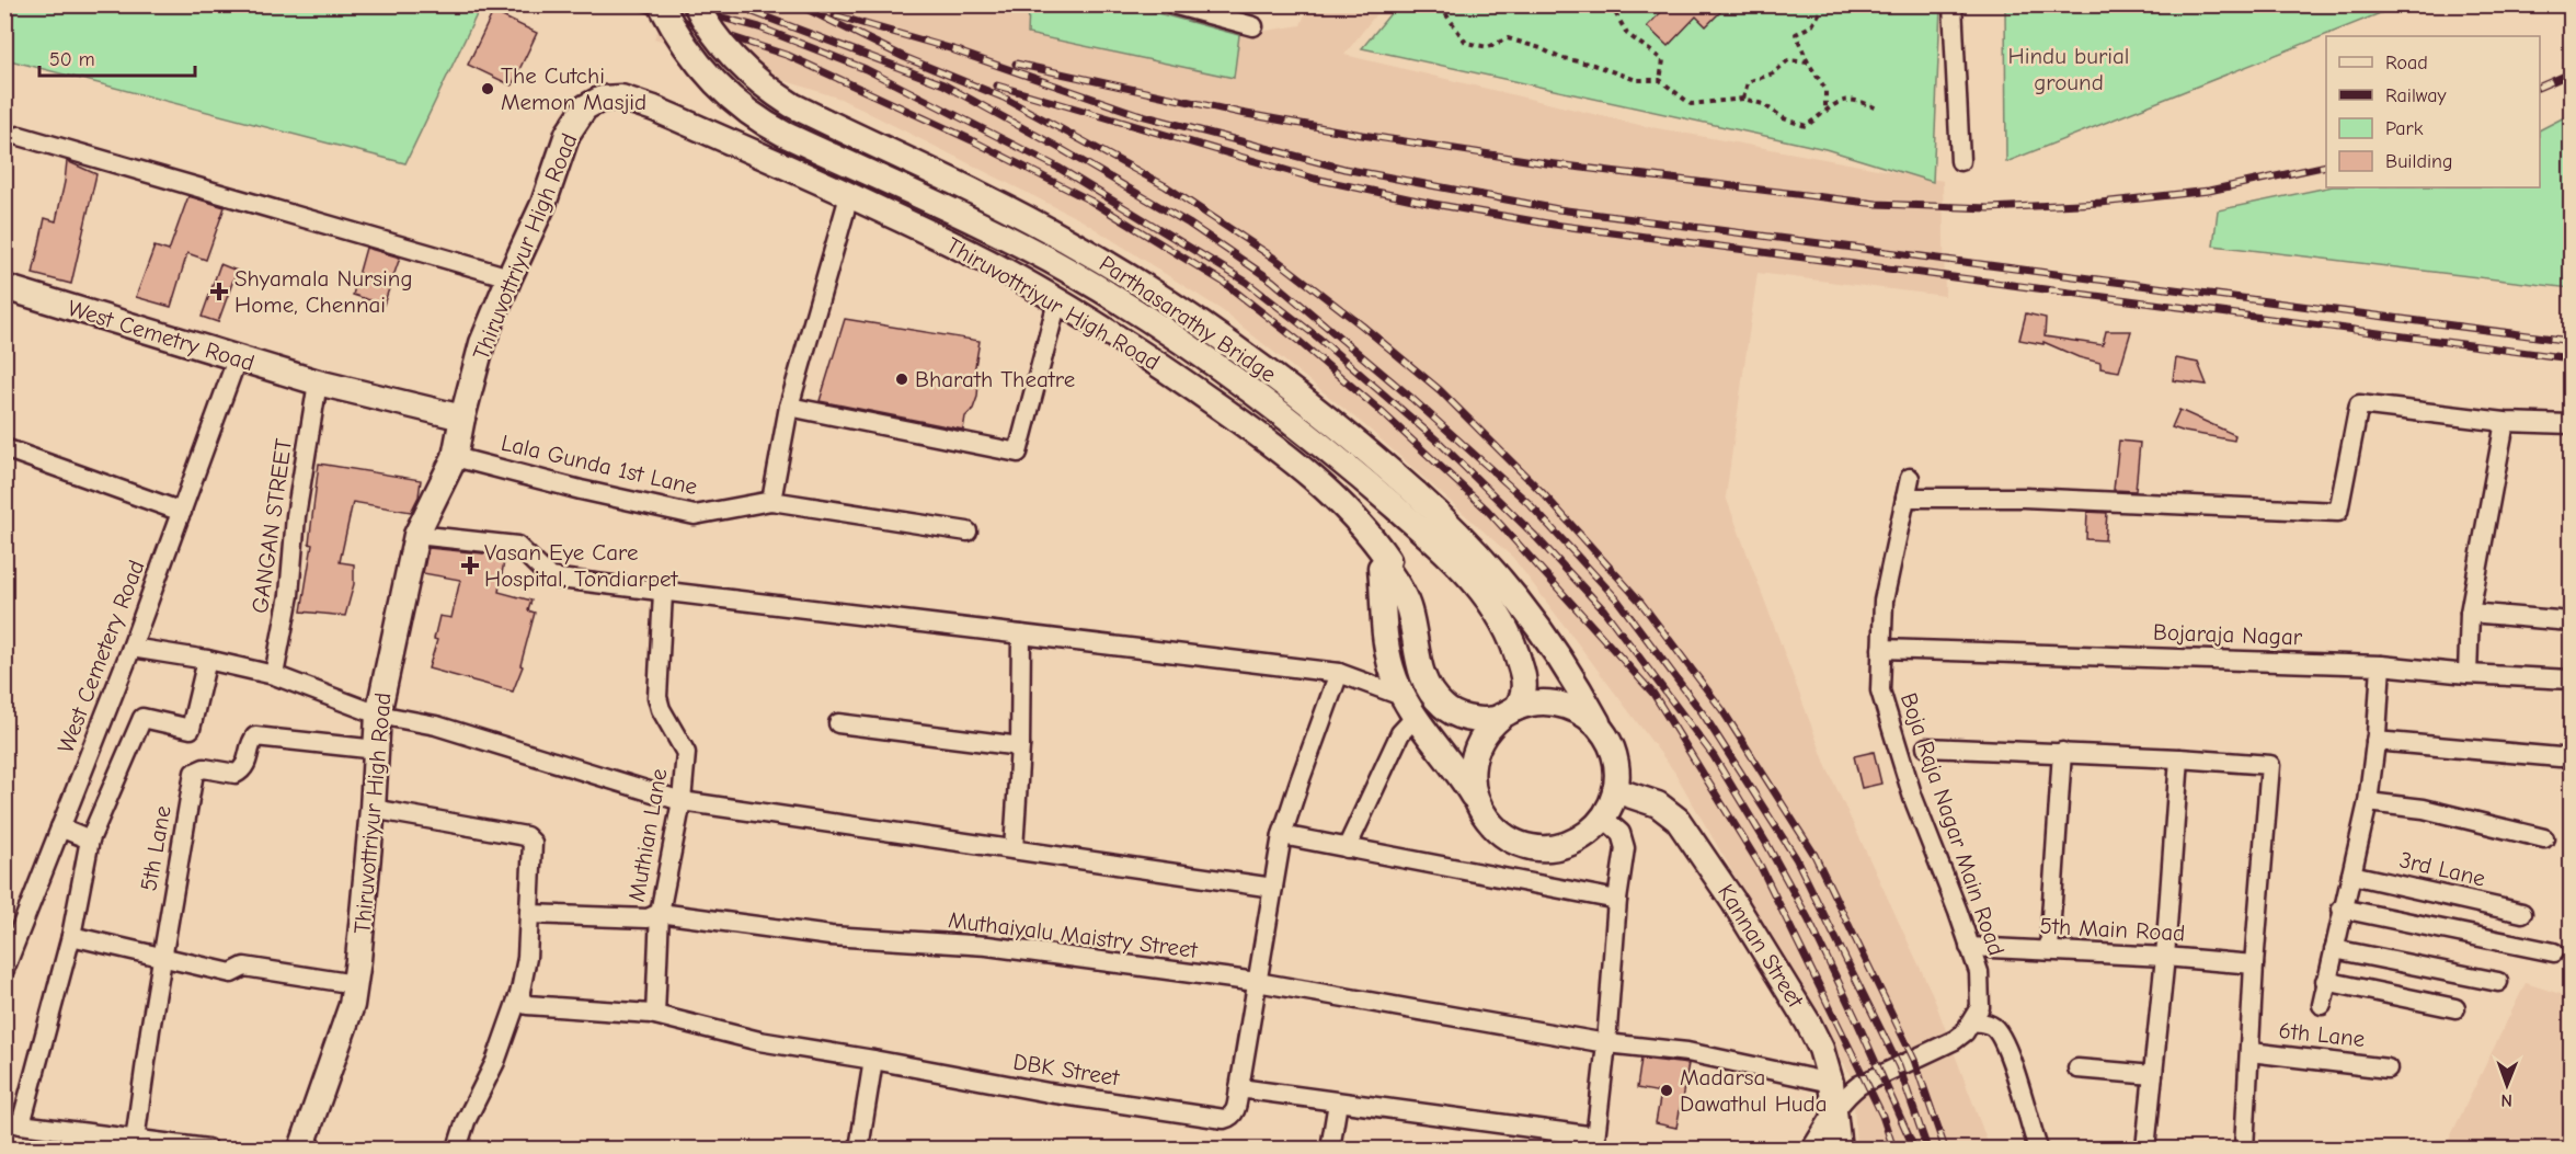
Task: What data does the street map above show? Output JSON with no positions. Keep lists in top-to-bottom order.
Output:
{
  "streets": {
    "main road": [
      "Thiruvottriyur High Road",
      "Parthasarathy Bridge",
      "West Cemetry Road",
      "Kannan Street"
    ],
    "street": [
      "Lala Gunda 1st Lane",
      "GANGAN STREET",
      "Bojaraja Nagar",
      "West Cemetery Road",
      "Boja Raja Nagar Main Road",
      "Muthian Lane",
      "5th Lane",
      "3rd Lane",
      "5th Main Road",
      "Muthaiyalu Maistry Street",
      "6th Lane",
      "DBK Street"
    ]
  },
  "crossings": [
    ["Thiruvottriyur High Road", "Parthasarathy Bridge"],
    ["Thiruvottriyur High Road", "West Cemetry Road"],
    ["Thiruvottriyur High Road", "Lala Gunda 1st Lane"],
    ["Thiruvottriyur High Road", "5th Lane"],
    ["Thiruvottriyur High Road", "Kannan Street"],
    ["Parthasarathy Bridge", "Kannan Street"],
    ["West Cemetry Road", "GANGAN STREET"],
    ["West Cemetry Road", "West Cemetery Road"],
    ["Bojaraja Nagar", "Boja Raja Nagar Main Road"],
    ["Boja Raja Nagar Main Road", "5th Main Road"],
    ["Muthian Lane", "Muthaiyalu Maistry Street"],
    ["Muthian Lane", "DBK Street"],
    ["Muthaiyalu Maistry Street", "Kannan Street"],
    ["Muthaiyalu Maistry Street", "DBK Street"]
  ],
  "parks": ["Hindu burial ground"],
  "places": {
    "other": ["The Cutchi Memon Masjid", "Bharath Theatre", "Madarsa Dawathul Huda"],
    "health": ["Shyamala Nursing Home, Chennai", "Vasan Eye Care Hospital, Tondiarpet"]
  },
  "legend": [
    "Road",
    "Railway",
    "Park",
    "Building"
  ],
  "scale_bar": "50 m",
  "north": "bottom"
}
